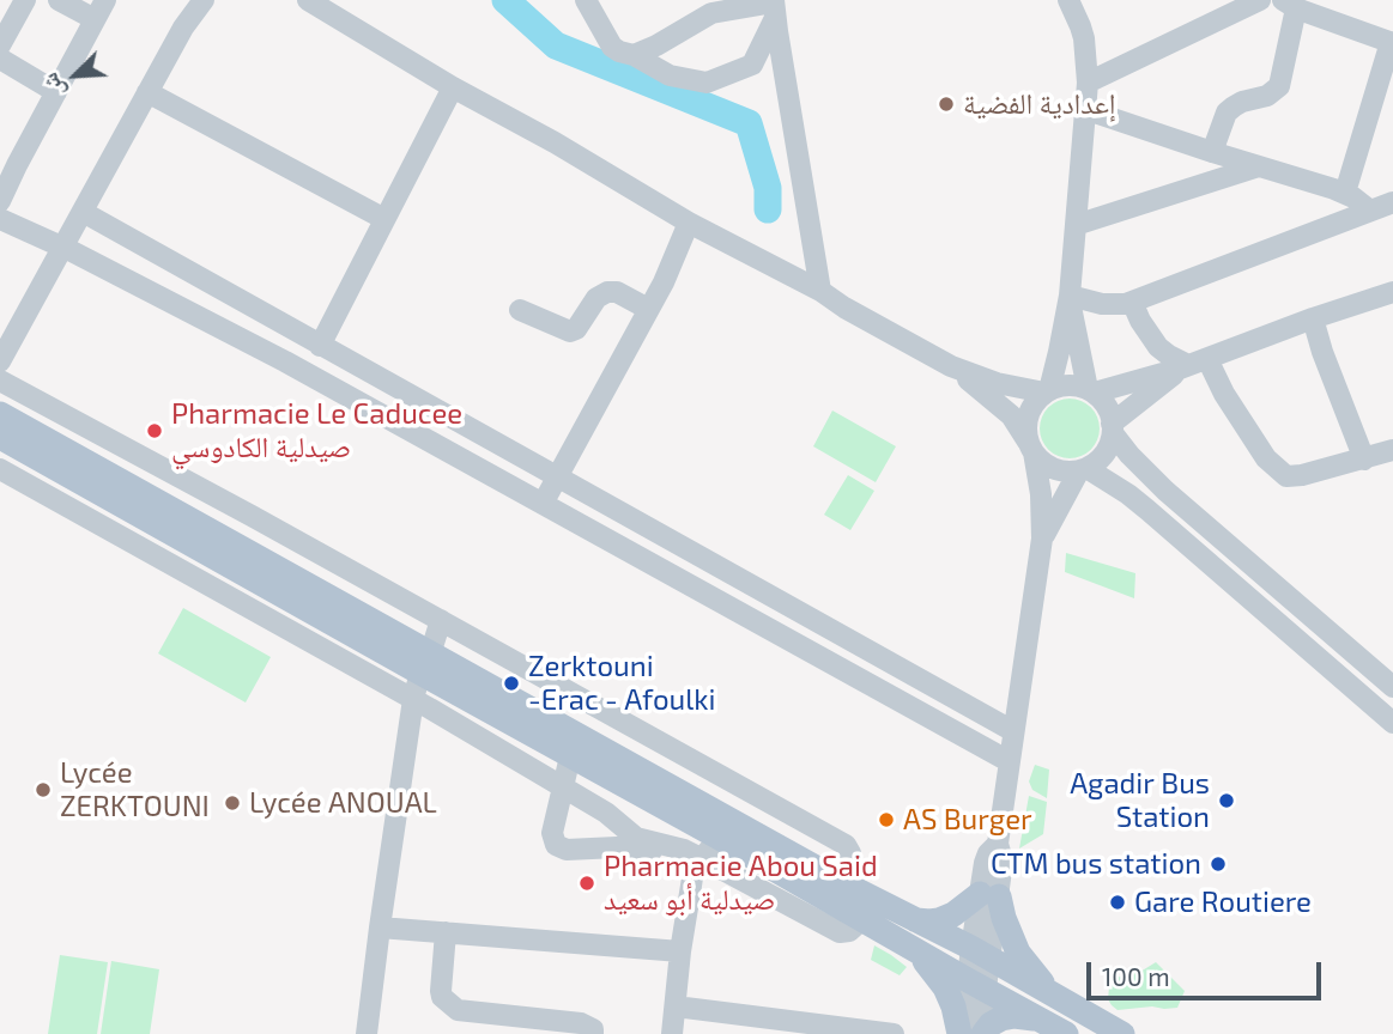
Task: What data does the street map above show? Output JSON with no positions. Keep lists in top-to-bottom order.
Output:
{
  "places": [
    "إعدادية الفضية",
    "Pharmacie Le Caducee صيدلية الكادوسي",
    "Zerktouni -Erac - Afoulki",
    "Lycée ZERKTOUNI",
    "Agadir Bus Station",
    "Lycée ANOUAL",
    "AS Burger",
    "CTM bus station",
    "Pharmacie Abou Said صيدلية أبو سعيد",
    "Gare Routiere"
  ],
  "scale_bar": "100 m",
  "north": "bottom left"
}
